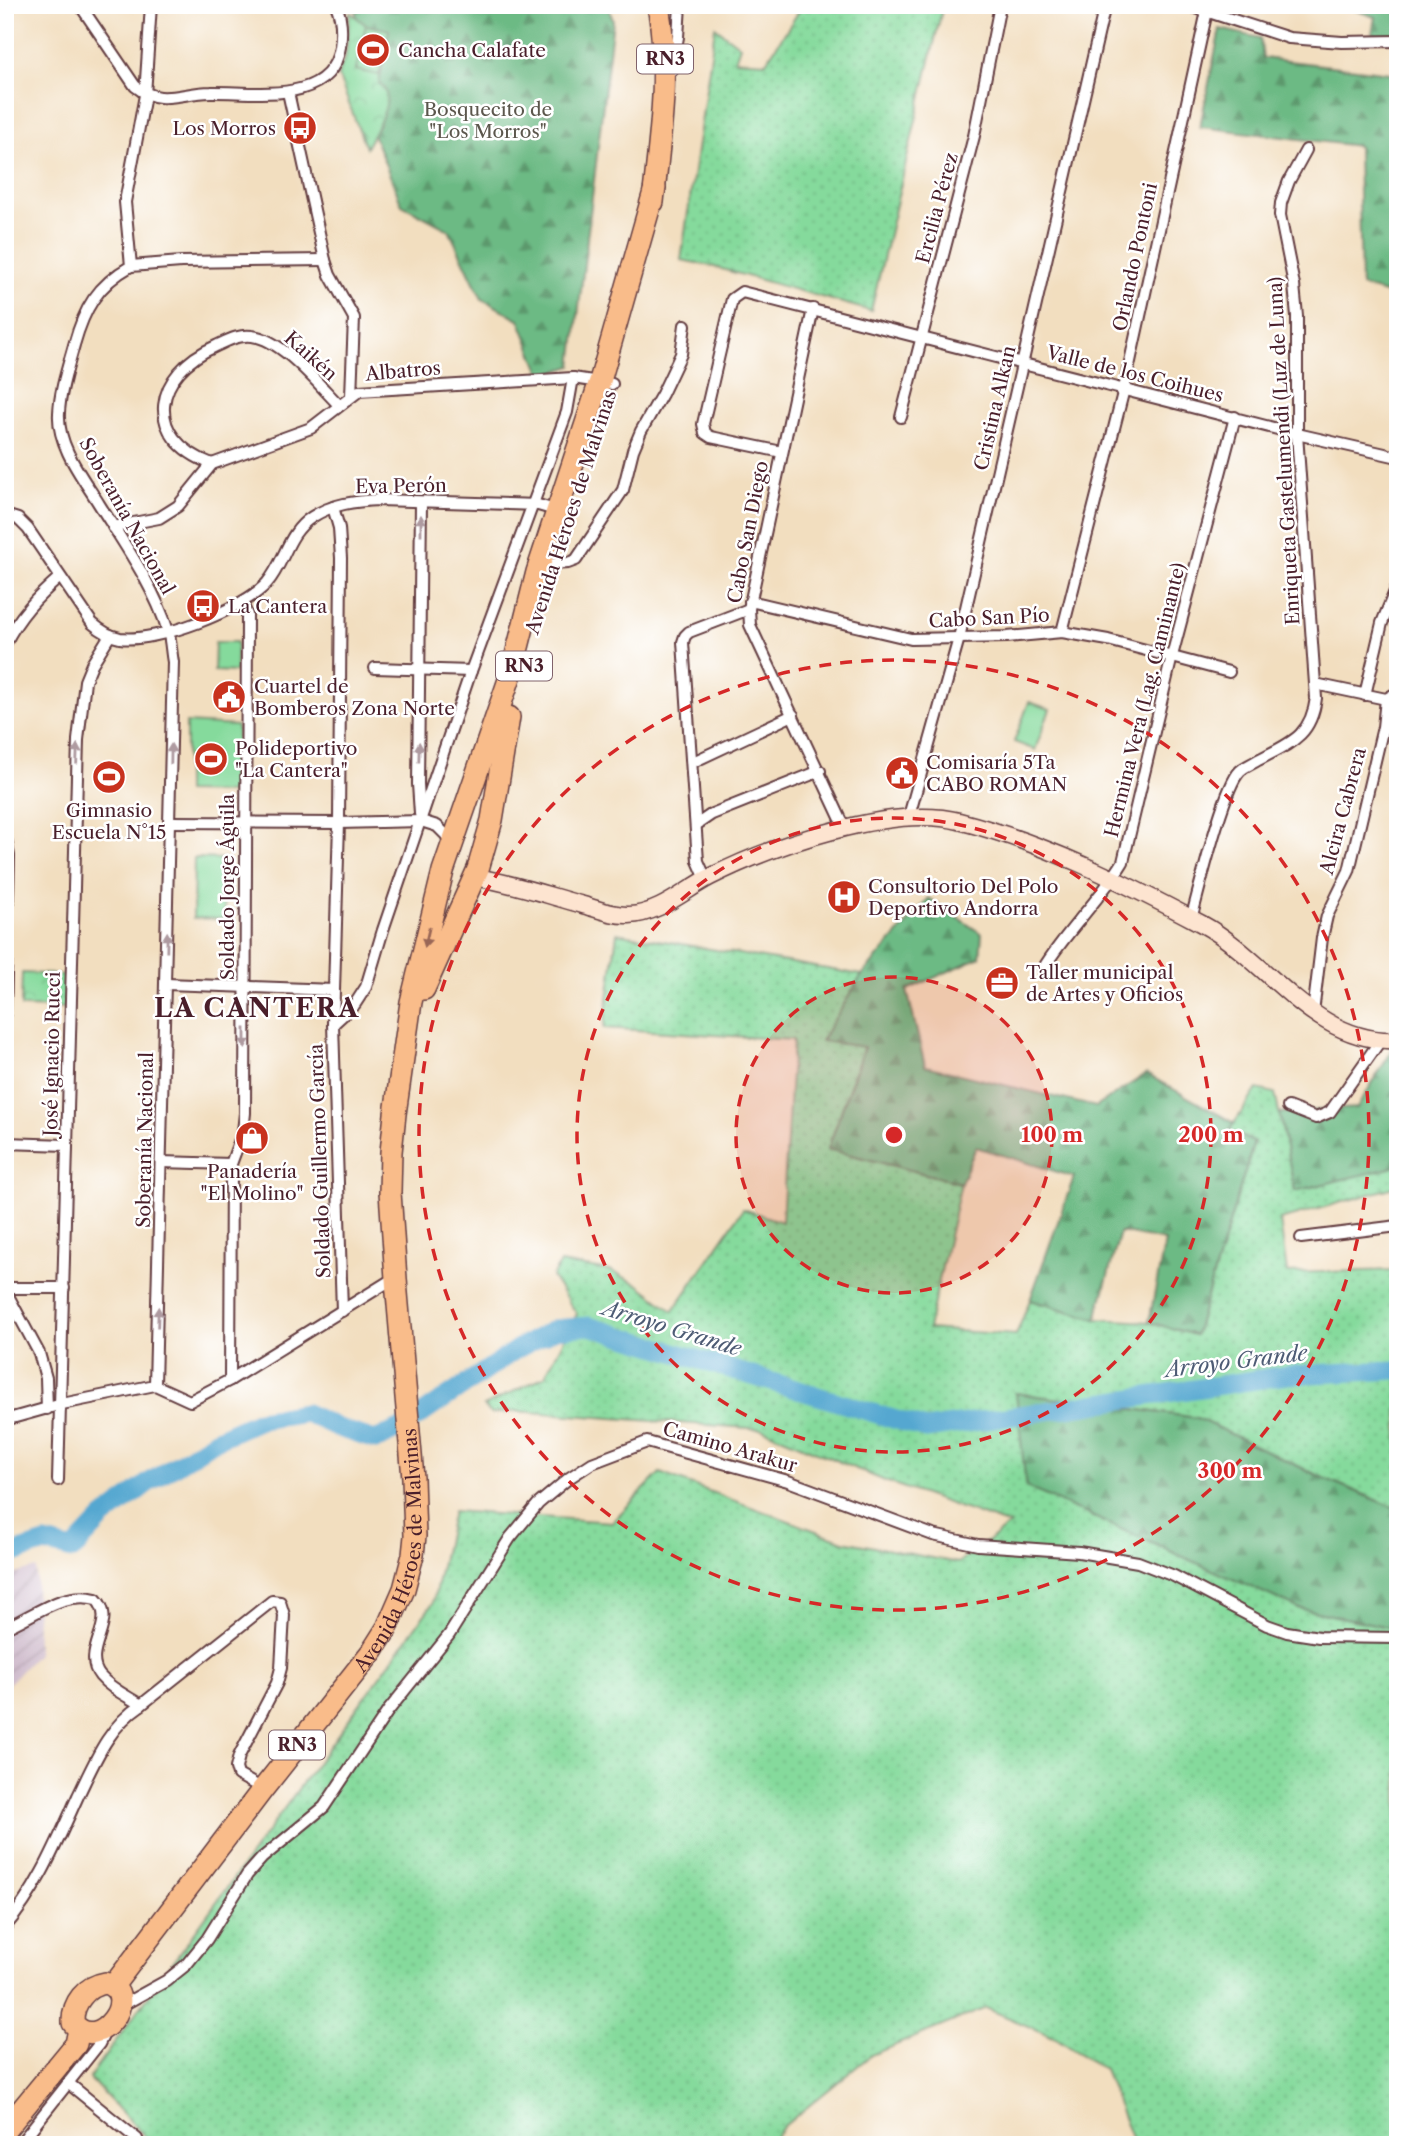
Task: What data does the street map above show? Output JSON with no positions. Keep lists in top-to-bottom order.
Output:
{
  "streets": {
    "highway": ["RN3", "Avenida Héroes de Malvinas"],
    "street": [
      "Ercilia Pérez",
      "Orlando Pontoni",
      "Kaikén",
      "Albatros",
      "Valle de los Coihues",
      "Cristina Alkan",
      "Enriqueta Gastelumendi (Luz de Luna)",
      "Eva Perón",
      "Soberanía Nacional",
      "Cabo San Diego",
      "Cabo San Pío",
      "Hermina Vera (Lag. Caminante)",
      "Alcira Cabrera",
      "Soldado Jorge Águila",
      "José Ignacio Rucci",
      "Soldado Guillermo García",
      "Camino Arakur"
    ]
  },
  "crossings": [
    ["Ercilia Pérez", "Valle de los Coihues"],
    ["Orlando Pontoni", "Valle de los Coihues"],
    ["Orlando Pontoni", "Cabo San Pío"],
    ["Kaikén", "Albatros"],
    ["Albatros", "Avenida Héroes de Malvinas"],
    ["Valle de los Coihues", "Cristina Alkan"],
    ["Valle de los Coihues", "Enriqueta Gastelumendi (Luz de Luna)"],
    ["Valle de los Coihues", "Cabo San Diego"],
    ["Valle de los Coihues", "Hermina Vera (Lag. Caminante)"],
    ["Cristina Alkan", "Cabo San Pío"],
    ["Eva Perón", "Avenida Héroes de Malvinas"],
    ["Eva Perón", "Soberanía Nacional"],
    ["Eva Perón", "Soldado Jorge Águila"],
    ["Eva Perón", "José Ignacio Rucci"],
    ["Eva Perón", "Soldado Guillermo García"],
    ["Avenida Héroes de Malvinas", "Camino Arakur"],
    ["Cabo San Diego", "Cabo San Pío"],
    ["Cabo San Pío", "Hermina Vera (Lag. Caminante)"]
  ],
  "one_way": ["Soberanía Nacional"],
  "districts": ["LA CANTERA"],
  "water": ["Arroyo Grande"],
  "parks": ["Bosquecito de \"Los Morros\""],
  "places": {
    "sports": ["Cancha Calafate", "Polideportivo \"La Cantera\"", "Gimnasio Escuela N°15"],
    "bus stop": ["Los Morros", "La Cantera"],
    "public building": ["Cuartel de Bomberos Zona Norte", "Comisaría 5Ta CABO ROMAN"],
    "hospital": ["Consultorio Del Polo Deportivo Andorra"],
    "office": ["Taller municipal de Artes y Oficios"],
    "shop": ["Panadería \"El Molino\""]
  },
  "rings": ["100 m", "200 m", "300 m"]
}
